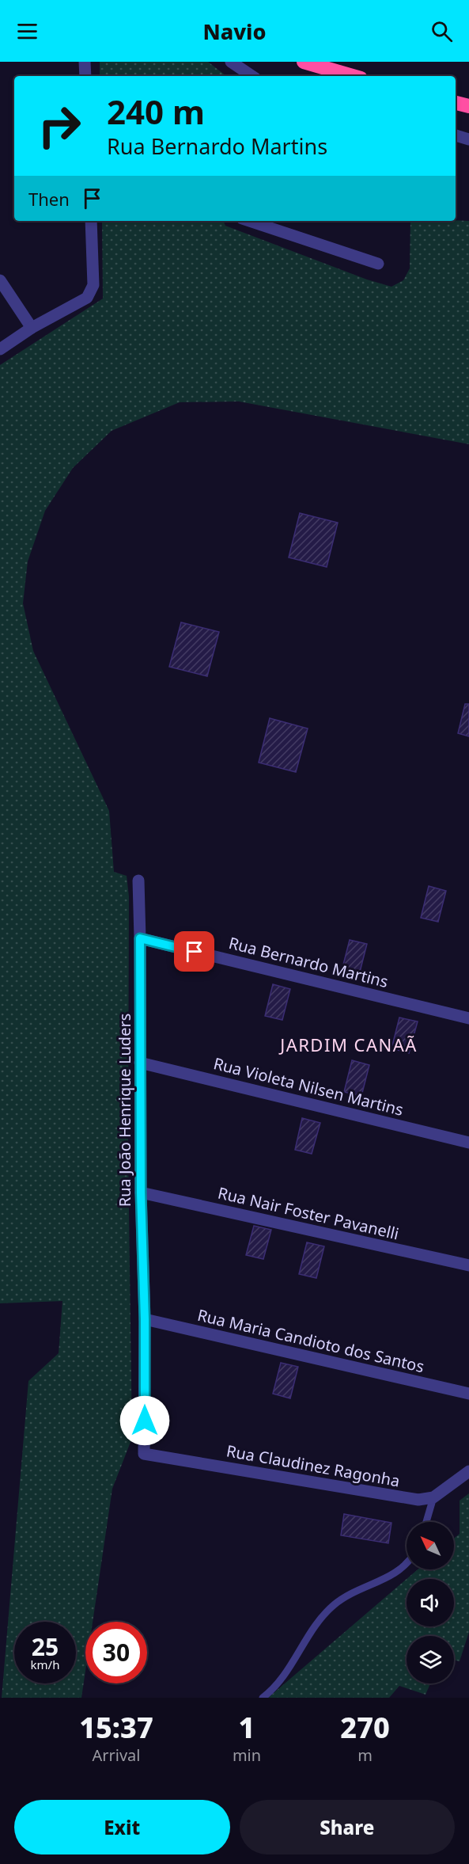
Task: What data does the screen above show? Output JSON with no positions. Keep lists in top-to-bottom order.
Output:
{
  "streets": {
    "street": [
      "Rua Bernardo Martins",
      "Rua Violeta Nilsen Martins",
      "Rua João Henrique Luders",
      "Rua Nair Foster Pavanelli",
      "Rua Maria Candioto dos Santos",
      "Rua Claudinez Ragonha"
    ]
  },
  "crossings": [
    ["Rua Bernardo Martins", "Rua João Henrique Luders"],
    ["Rua Violeta Nilsen Martins", "Rua João Henrique Luders"],
    ["Rua João Henrique Luders", "Rua Nair Foster Pavanelli"],
    ["Rua João Henrique Luders", "Rua Maria Candioto dos Santos"],
    ["Rua João Henrique Luders", "Rua Claudinez Ragonha"]
  ],
  "districts": ["JARDIM CANAÃ"],
  "north": "top left",
  "page": {
    "header": "Navio",
    "turn": ["240 m", "Rua Bernardo Martins"],
    "then": "Then",
    "speed": "25 km/h",
    "limit": "30",
    "eta": [
      "15:37",
      "Arrival",
      "1",
      "min",
      "270",
      "m"
    ],
    "buttons": ["Exit", "Share"]
  }
}
